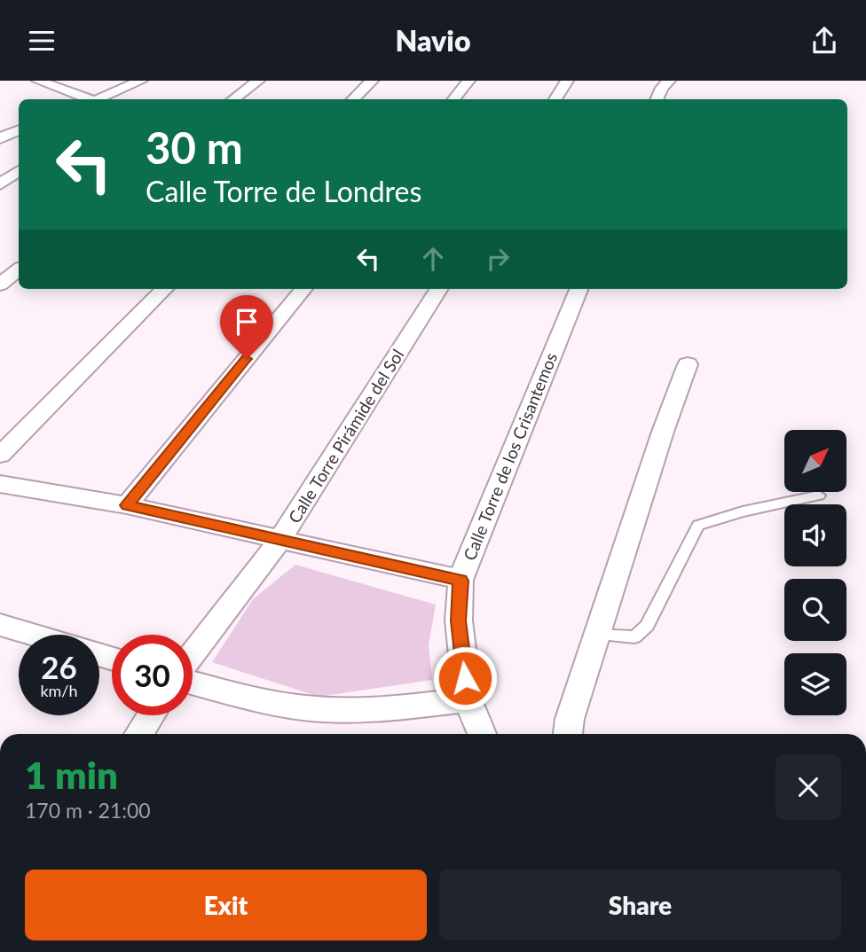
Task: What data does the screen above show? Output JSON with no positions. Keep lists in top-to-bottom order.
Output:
{
  "streets": {
    "street": ["Calle Torre Pirámide del Sol", "Calle Torre de los Crisantemos"]
  },
  "north": "top right",
  "page": {
    "header": "Navio",
    "turn": ["30 m", "Calle Torre de Londres"],
    "speed": "26 km/h",
    "limit": "30",
    "heading": ["1 min", "170 m · 21:00"],
    "buttons": ["Exit", "Share"]
  }
}
